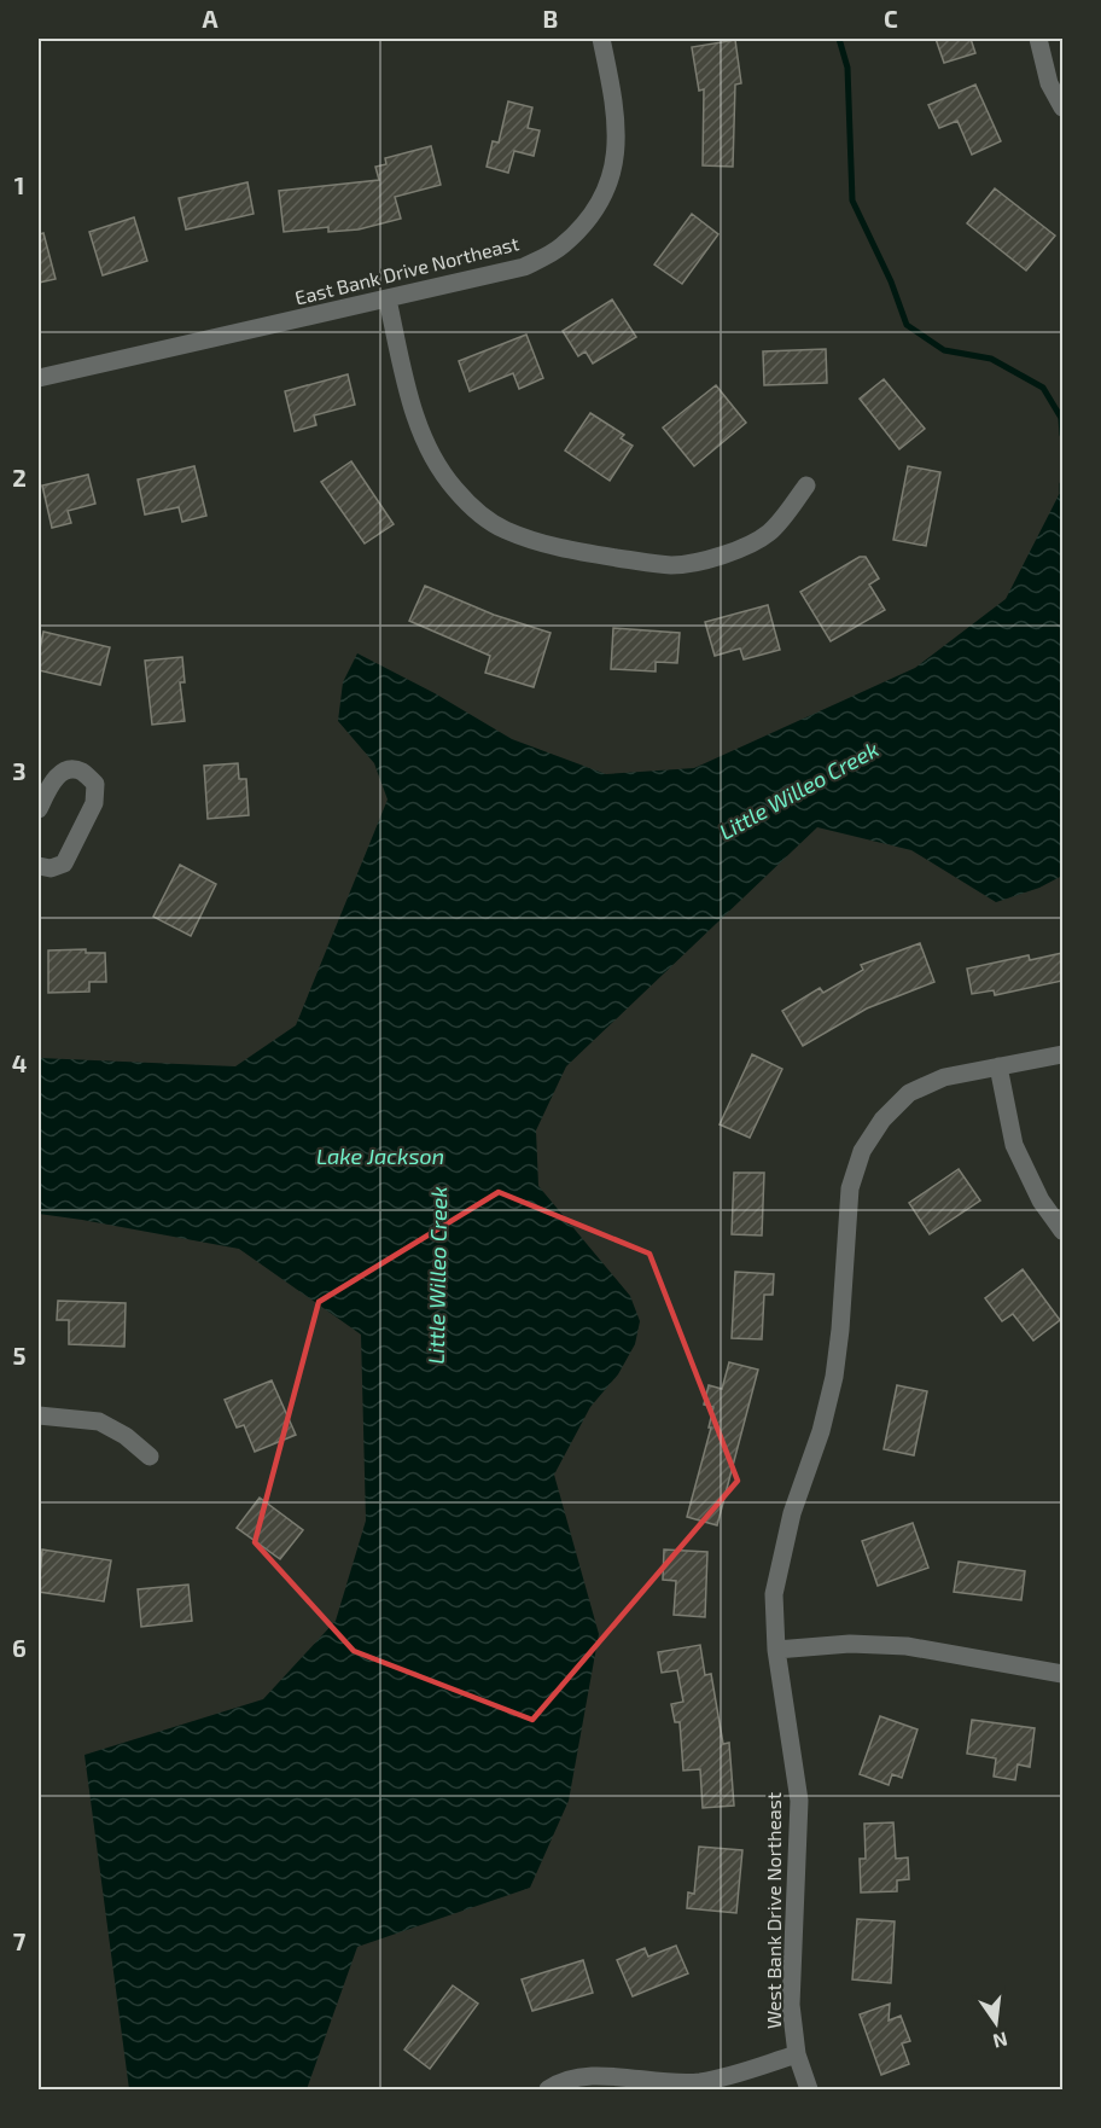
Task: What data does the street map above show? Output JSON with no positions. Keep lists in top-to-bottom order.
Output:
{
  "streets": {
    "street": ["East Bank Drive Northeast", "West Bank Drive Northeast"]
  },
  "water": ["Little Willeo Creek", "Lake Jackson"],
  "north": "bottom",
  "grid": {
    "columns": ["A", "B", "C"],
    "rows": [
      "1",
      "2",
      "3",
      "4",
      "5",
      "6",
      "7"
    ]
  }
}
